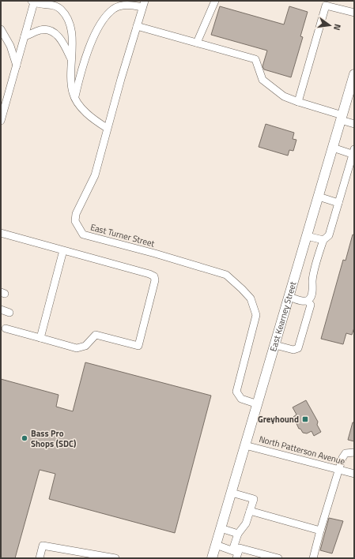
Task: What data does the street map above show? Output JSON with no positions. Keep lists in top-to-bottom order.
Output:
{
  "streets": {
    "main road": ["East Kearney Street"],
    "street": ["East Turner Street", "North Patterson Avenue"]
  },
  "crossings": [
    ["East Turner Street", "East Kearney Street"],
    ["East Kearney Street", "North Patterson Avenue"]
  ],
  "places": {
    "transit": ["Greyhound"],
    "other": ["Bass Pro Shops (SDC)"]
  },
  "north": "right"
}
